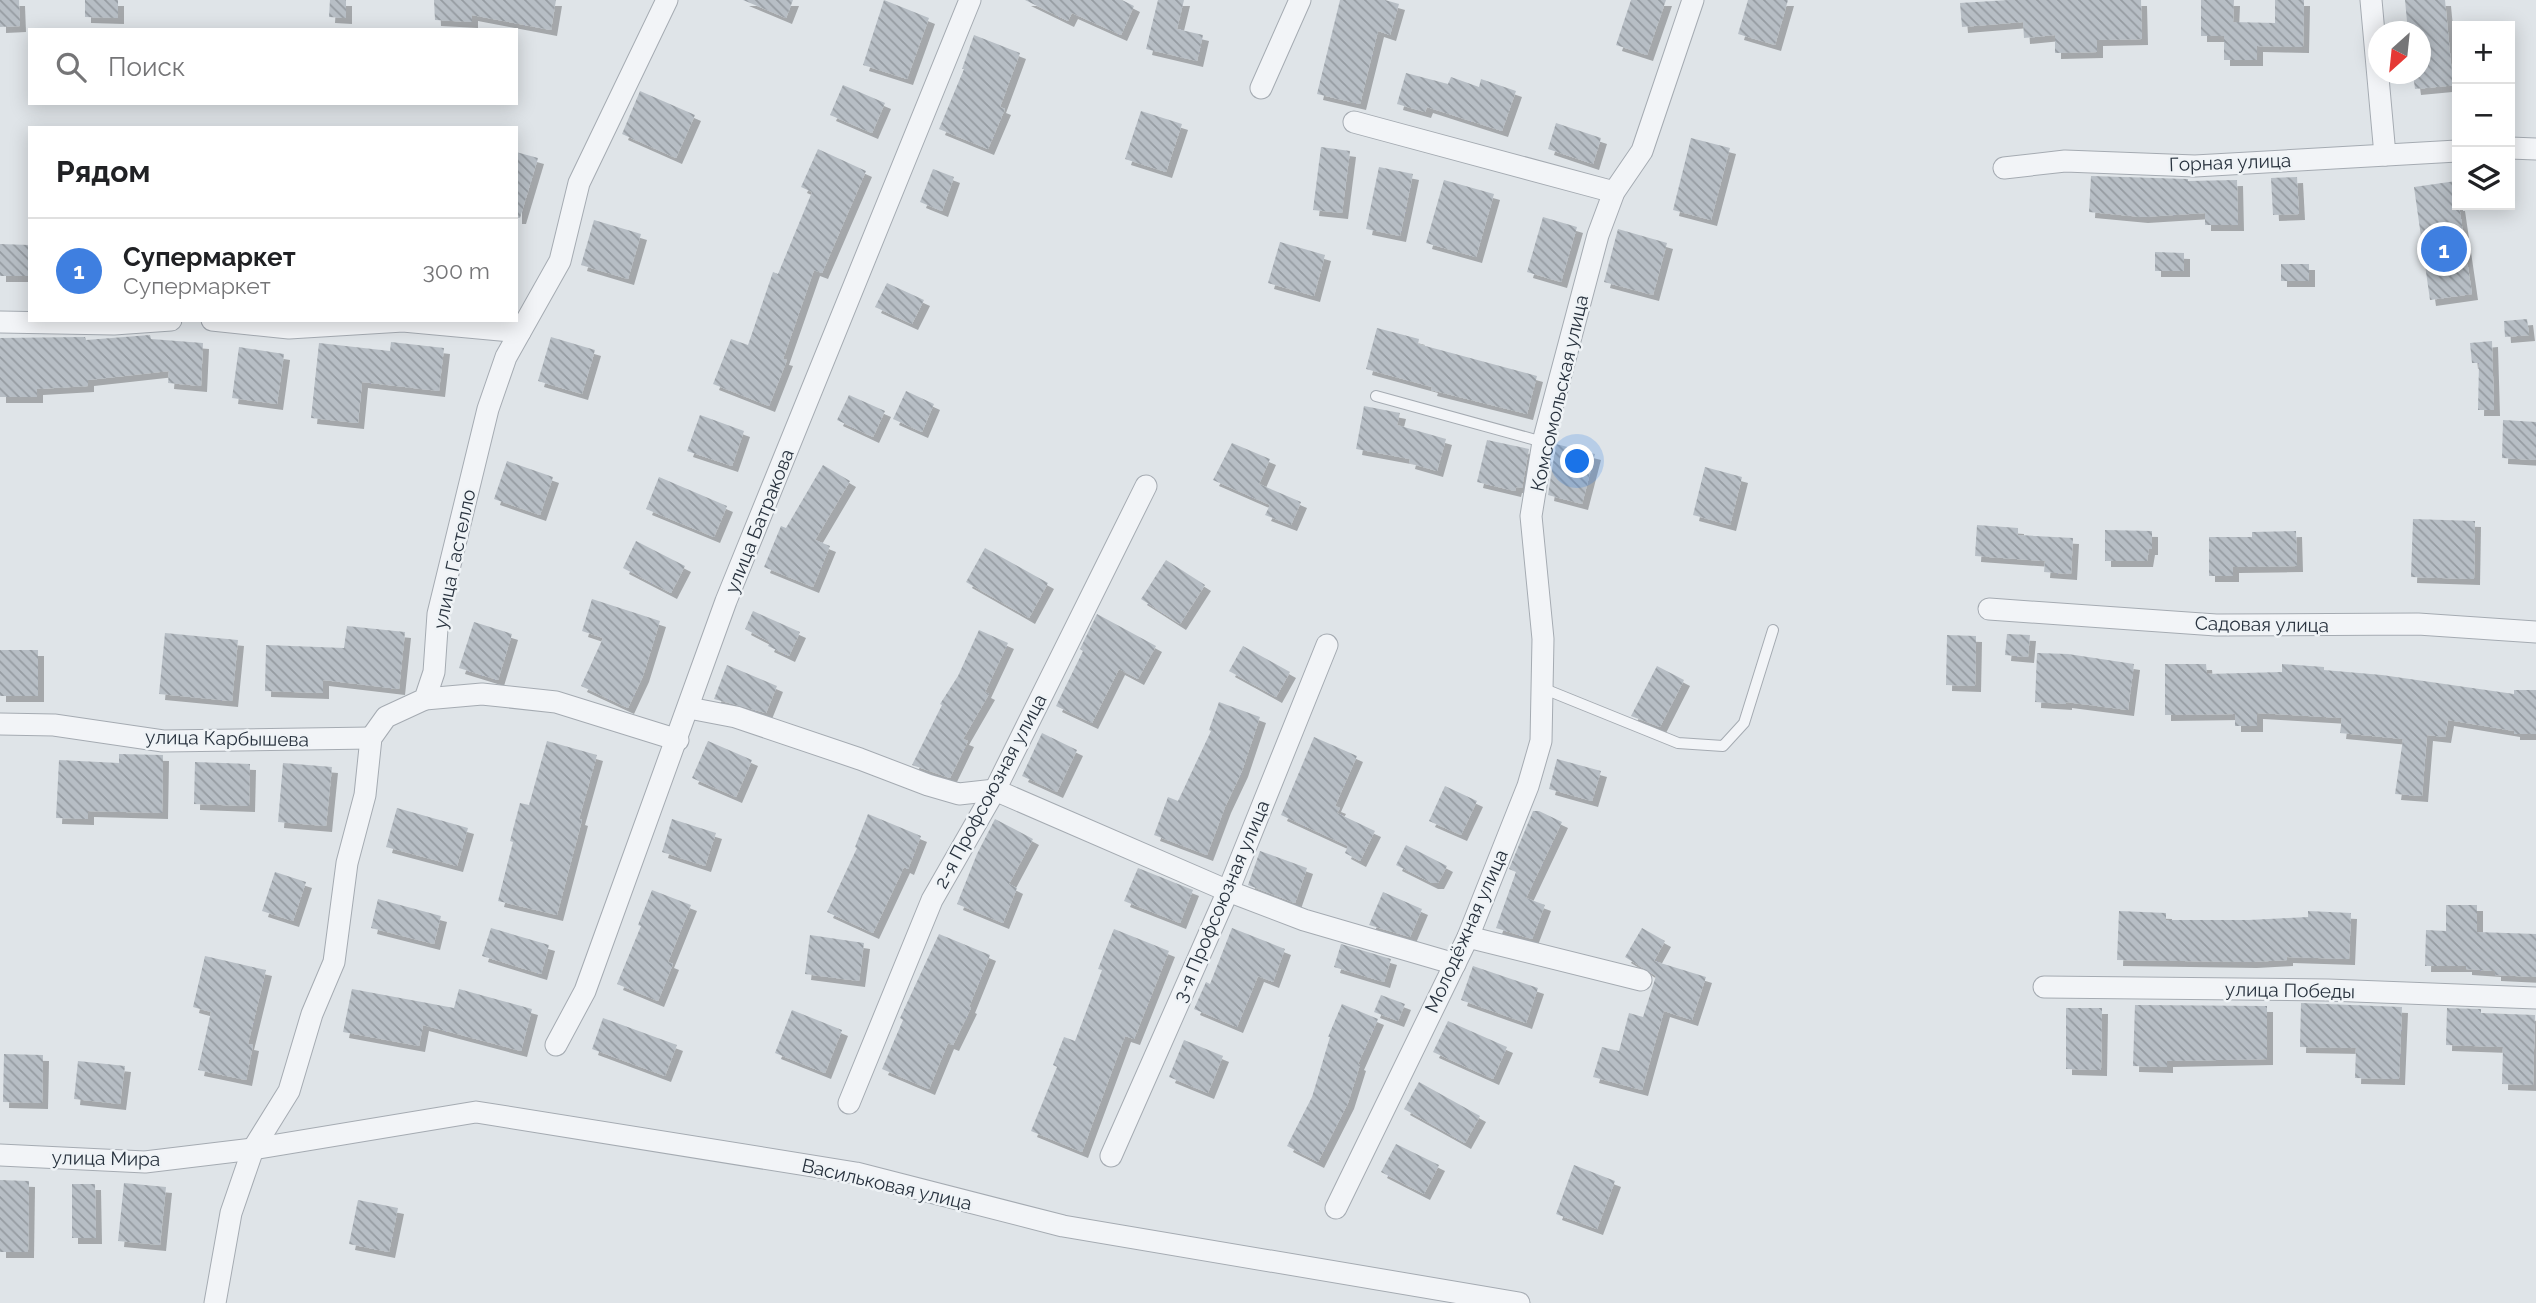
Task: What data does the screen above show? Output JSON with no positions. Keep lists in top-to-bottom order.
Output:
{
  "streets": {
    "street": [
      "Горная улица",
      "Комсомольская улица",
      "улица Батракова",
      "улица Гастелло",
      "Садовая улица",
      "улица Карбышева",
      "2-я Профсоюзная улица",
      "3-я Профсоюзная улица",
      "Молодёжная улица",
      "улица Победы",
      "улица Мира",
      "Васильковая улица"
    ]
  },
  "crossings": [
    ["Комсомольская улица", "Молодёжная улица"],
    ["улица Мира", "Васильковая улица"]
  ],
  "north": "bottom left",
  "page": {
    "map_buttons": ["+", "−"],
    "search": "Поиск",
    "heading": "Рядом",
    "list": [
      {
        "mark": "1",
        "name": "Супермаркет",
        "note": "Супермаркет",
        "value": "300 m"
      }
    ],
    "pins": "1"
  }
}
